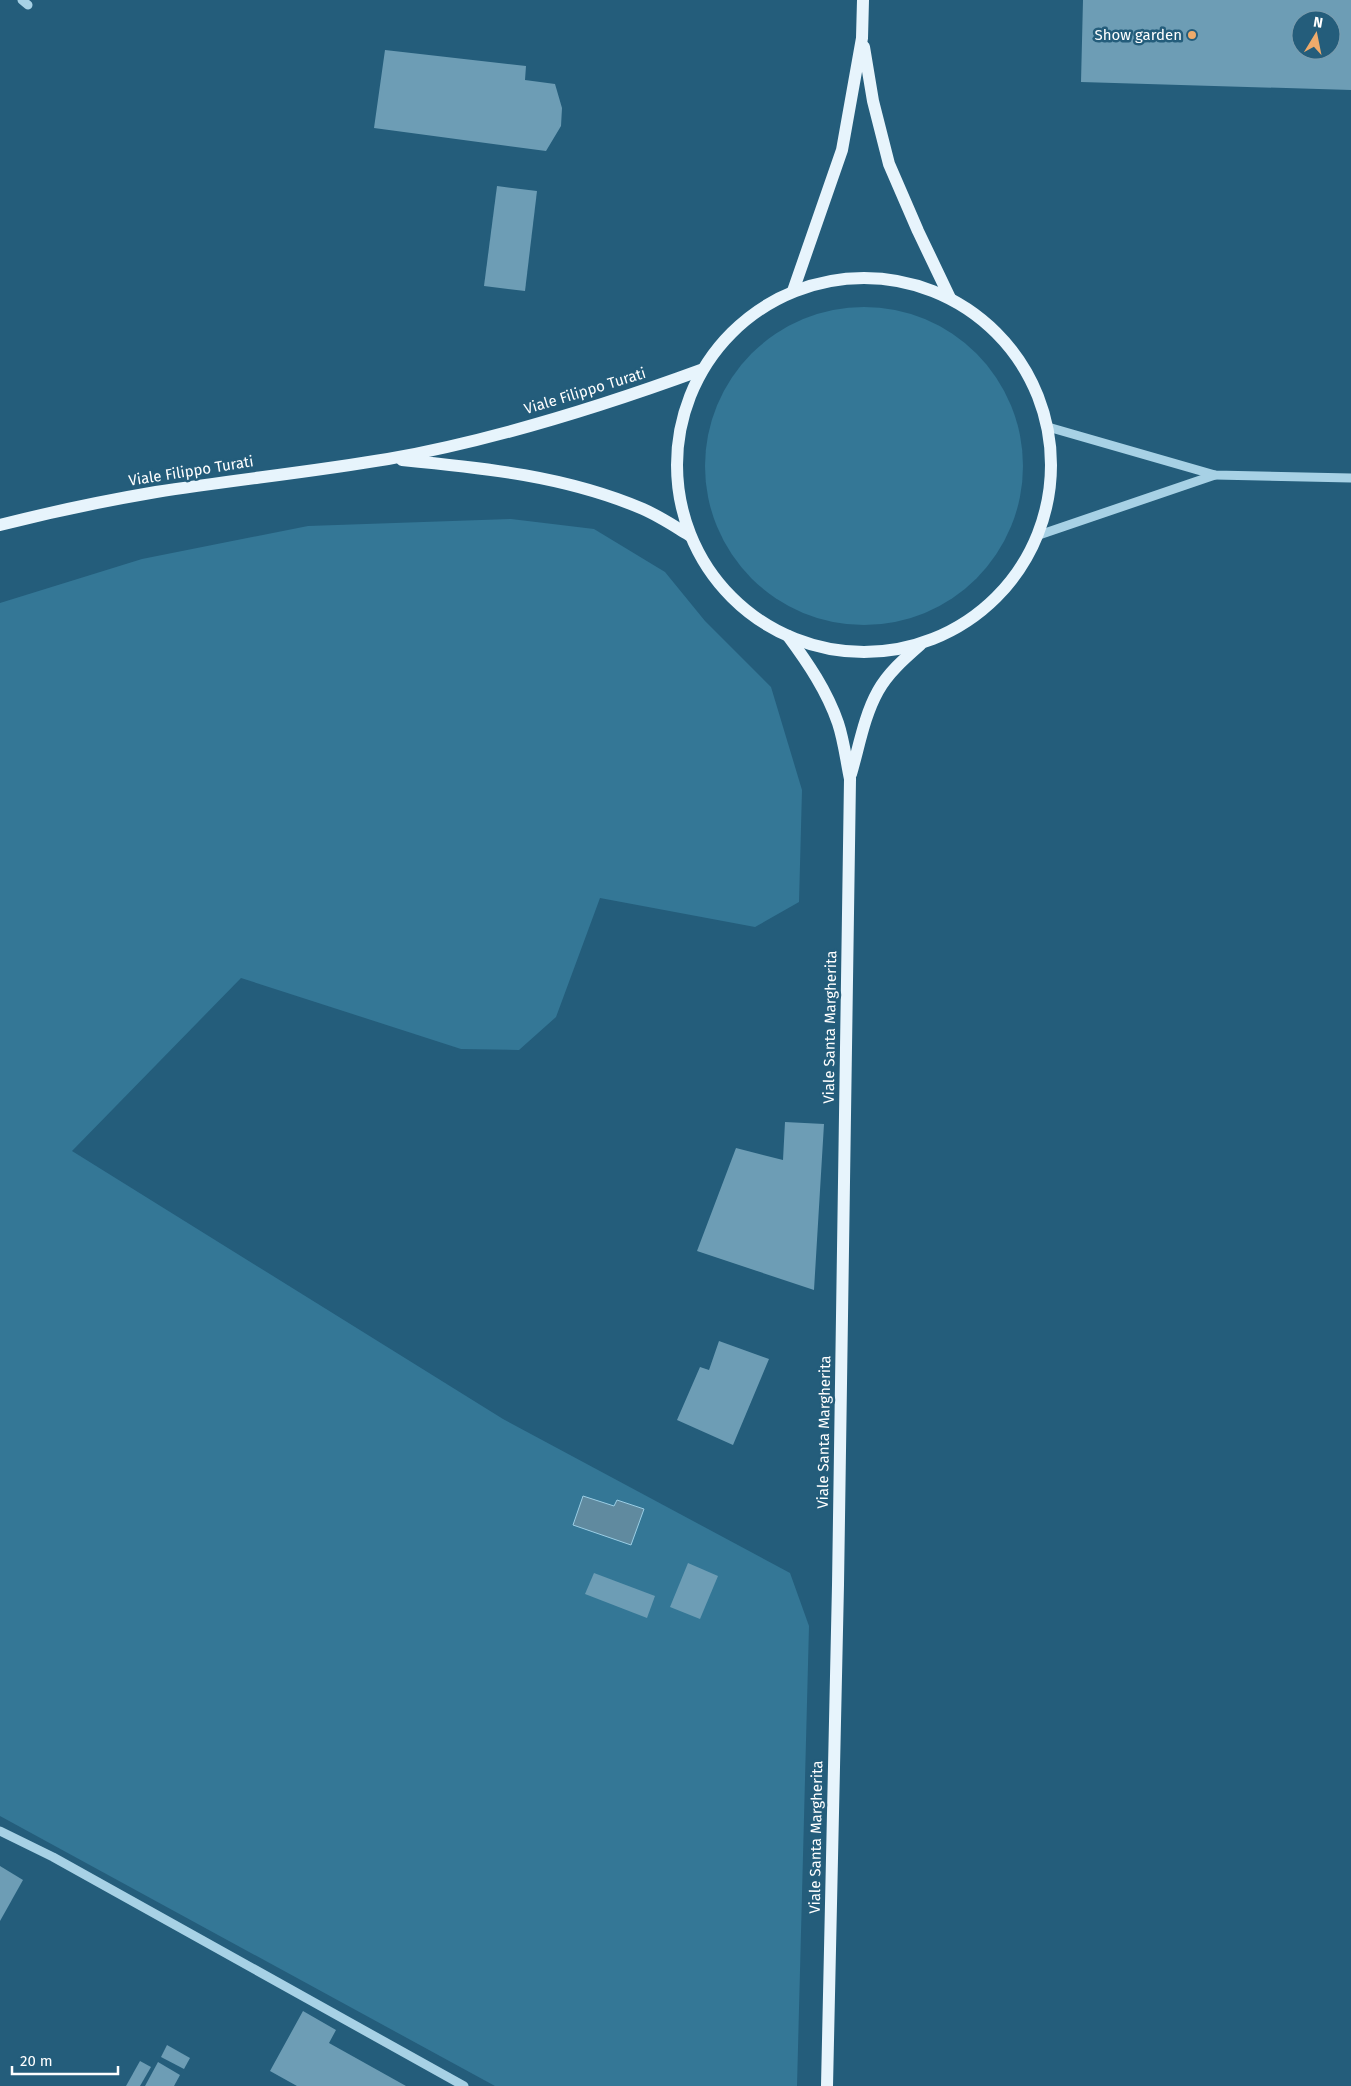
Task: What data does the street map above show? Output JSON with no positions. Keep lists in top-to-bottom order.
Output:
{
  "streets": {
    "main road": ["Viale Filippo Turati", "Viale Santa Margherita"]
  },
  "places": ["Show garden"],
  "scale_bar": "20 m",
  "north": "top"
}
